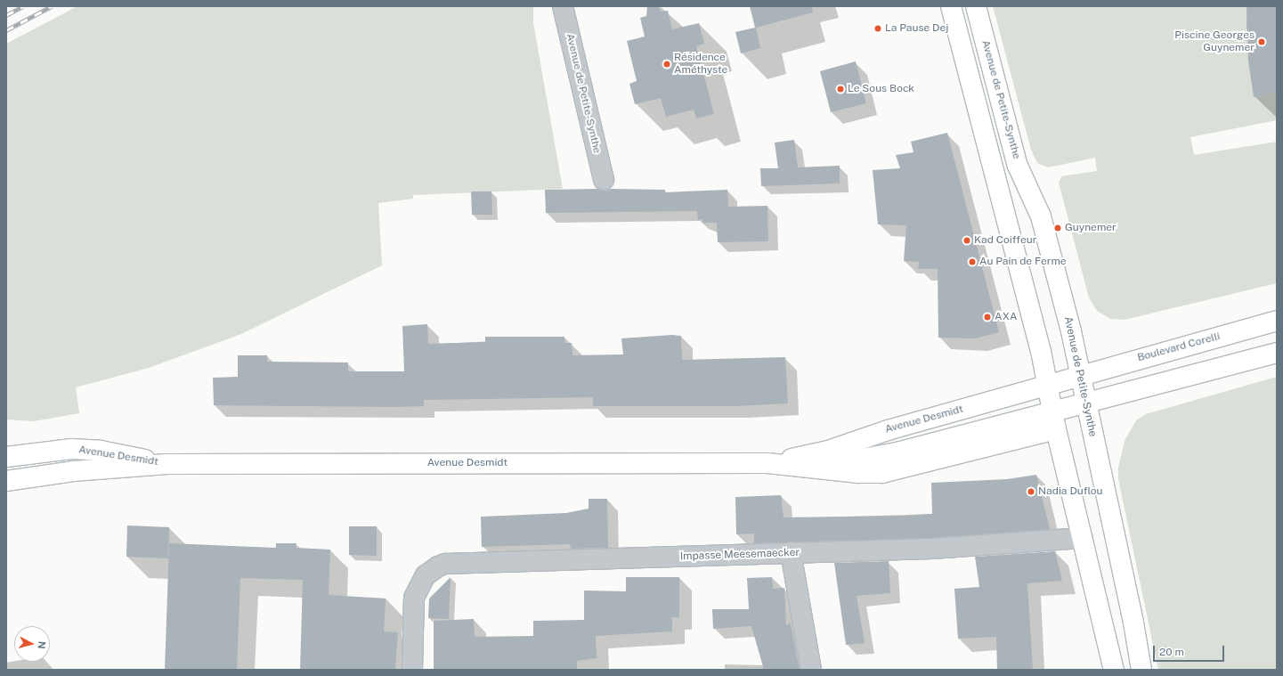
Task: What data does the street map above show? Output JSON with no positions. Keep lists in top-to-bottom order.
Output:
{
  "streets": {
    "main road": ["Avenue de Petite-Synthe", "Boulevard Corelli", "Avenue Desmidt"],
    "street": ["Impasse Meesemaecker"]
  },
  "crossings": [
    ["Avenue de Petite-Synthe", "Boulevard Corelli"],
    ["Avenue de Petite-Synthe", "Avenue Desmidt"],
    ["Boulevard Corelli", "Avenue Desmidt"]
  ],
  "places": [
    "La Pause Dej",
    "Piscine Georges Guynemer",
    "Résidence Améthyste",
    "Le Sous Bock",
    "Guynemer",
    "Kad Coiffeur",
    "Au Pain de Ferme",
    "AXA",
    "Nadia Duflou"
  ],
  "scale_bar": "20 m",
  "north": "right"
}
